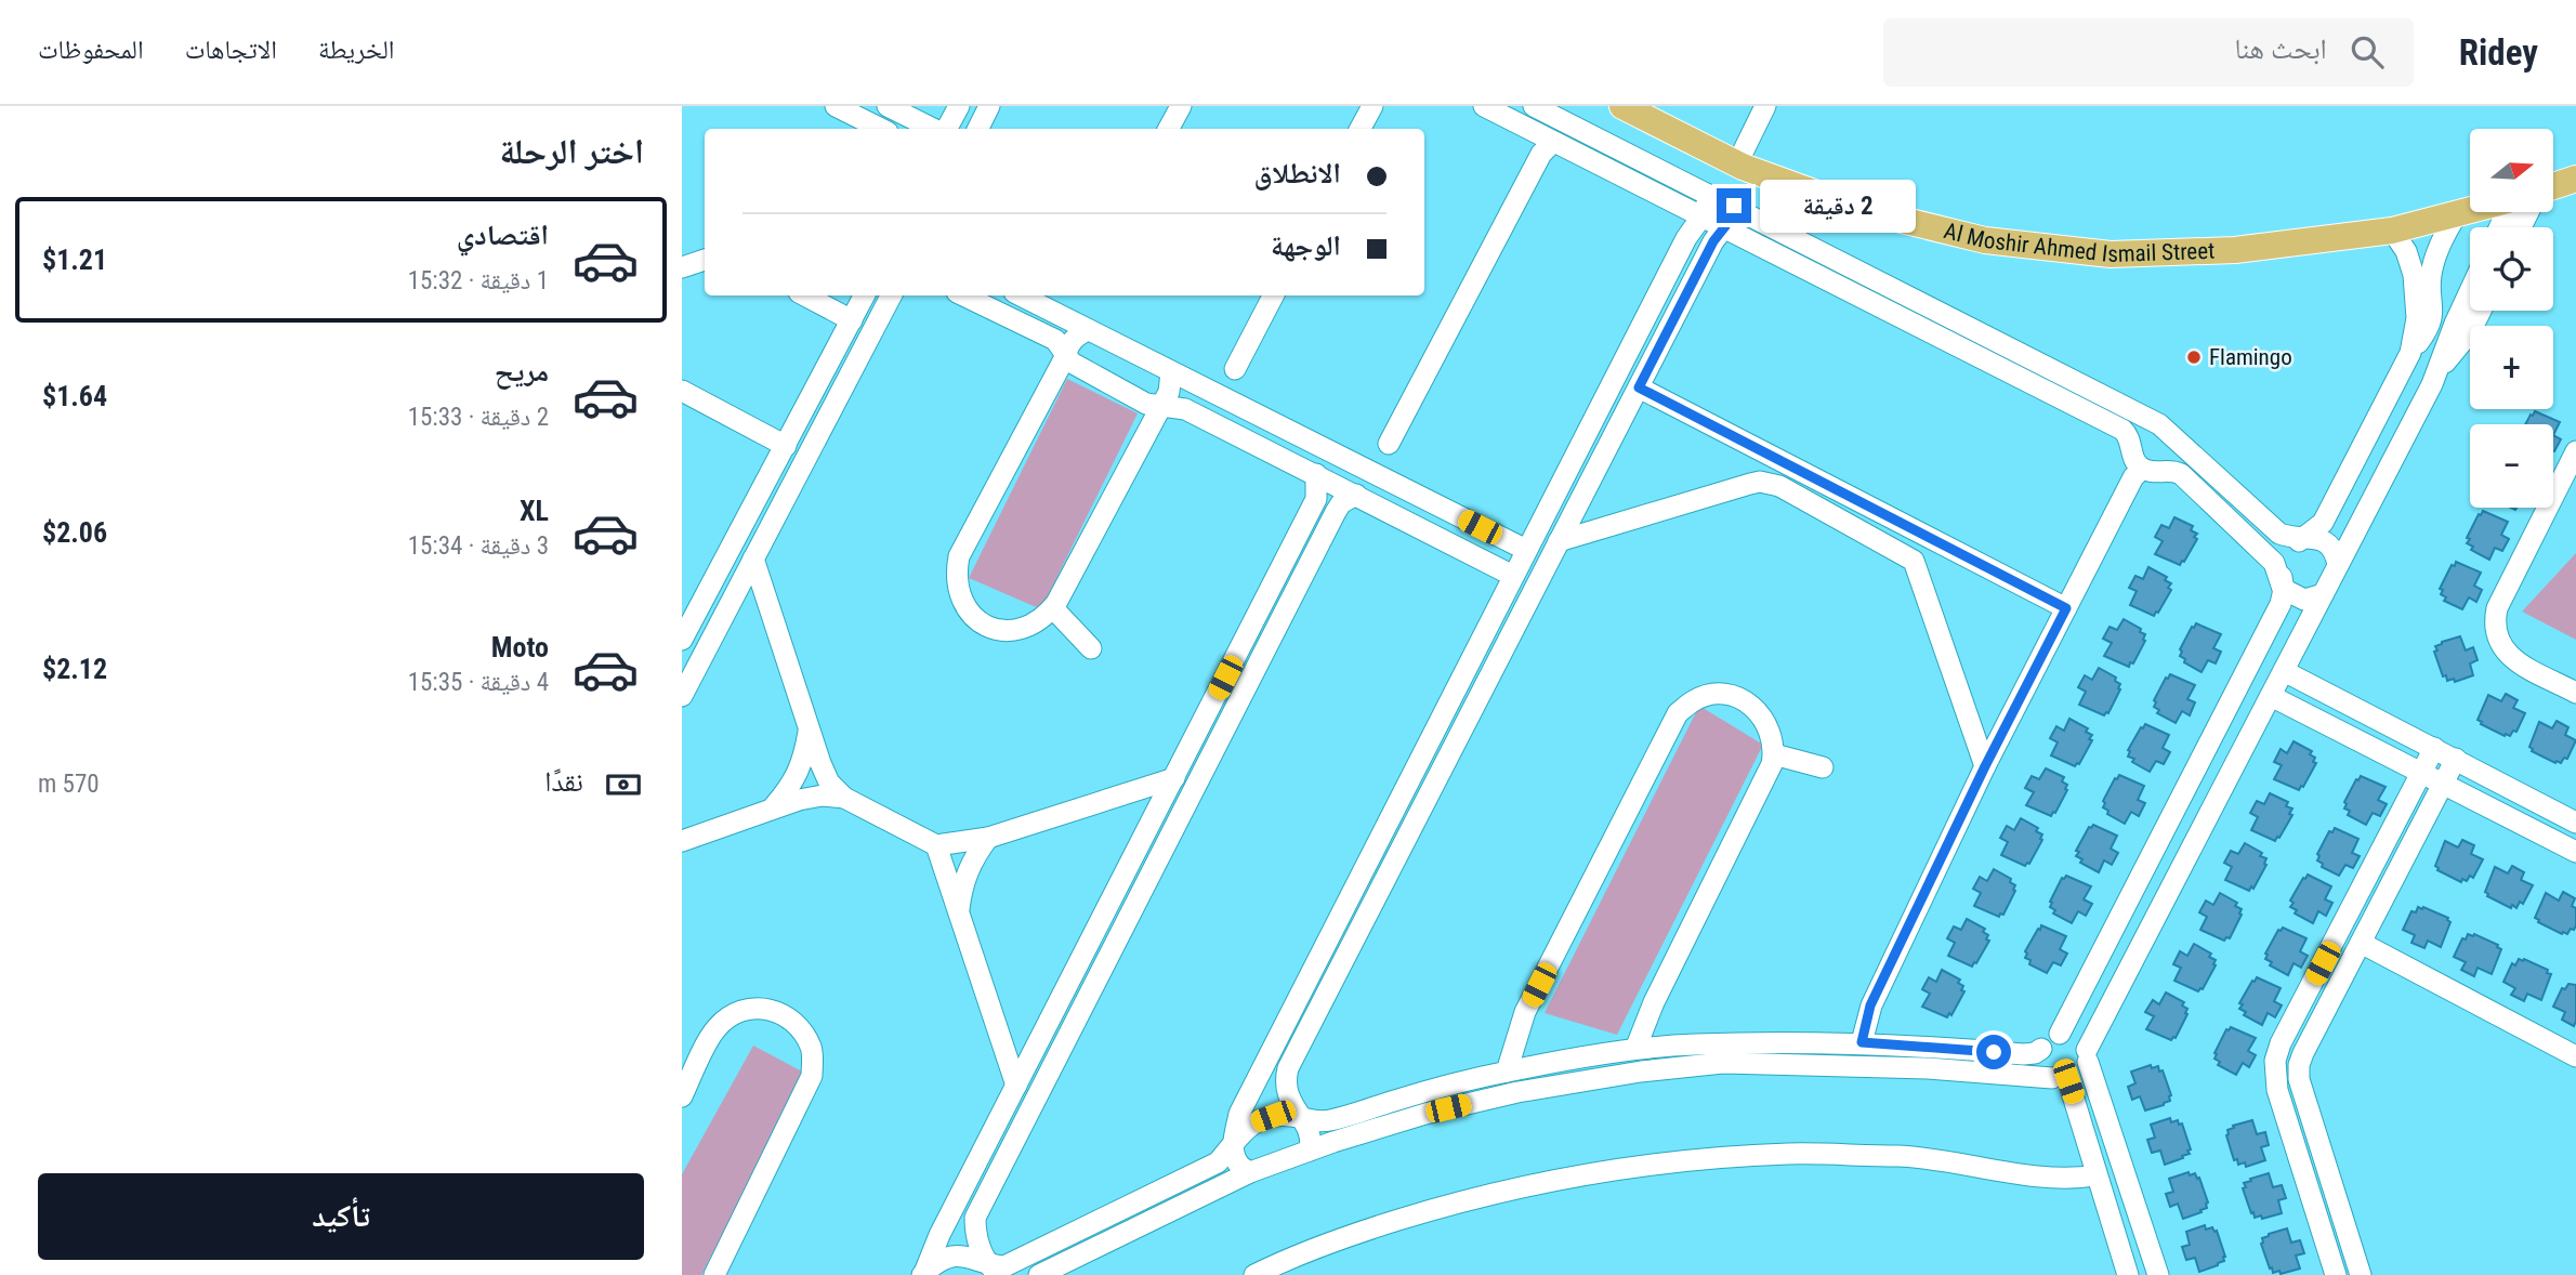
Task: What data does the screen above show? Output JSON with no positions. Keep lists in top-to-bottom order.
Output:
{
  "streets": {
    "main road": ["Al Moshir Ahmed Ismail Street"]
  },
  "places": ["Flamingo"],
  "north": "right",
  "page": {
    "header": "Ridey",
    "search": "ابحث هنا",
    "nav": ["الخريطة", "الاتجاهات", "المحفوظات"],
    "heading": "اختر الرحلة",
    "map_buttons": ["+", "−"],
    "banner": ["الانطلاق", "الوجهة"],
    "bubble": "2 دقيقة",
    "list": [
      {
        "name": "اقتصادي",
        "note": "1 دقيقة · 15:32",
        "value": "$1.21"
      },
      {
        "name": "مريح",
        "note": "2 دقيقة · 15:33",
        "value": "$1.64"
      },
      {
        "name": "XL",
        "note": "3 دقيقة · 15:34",
        "value": "$2.06"
      },
      {
        "name": "Moto",
        "note": "4 دقيقة · 15:35",
        "value": "$2.12"
      }
    ],
    "pay": ["نقدًا", "570 m"],
    "buttons": "تأكيد"
  }
}
